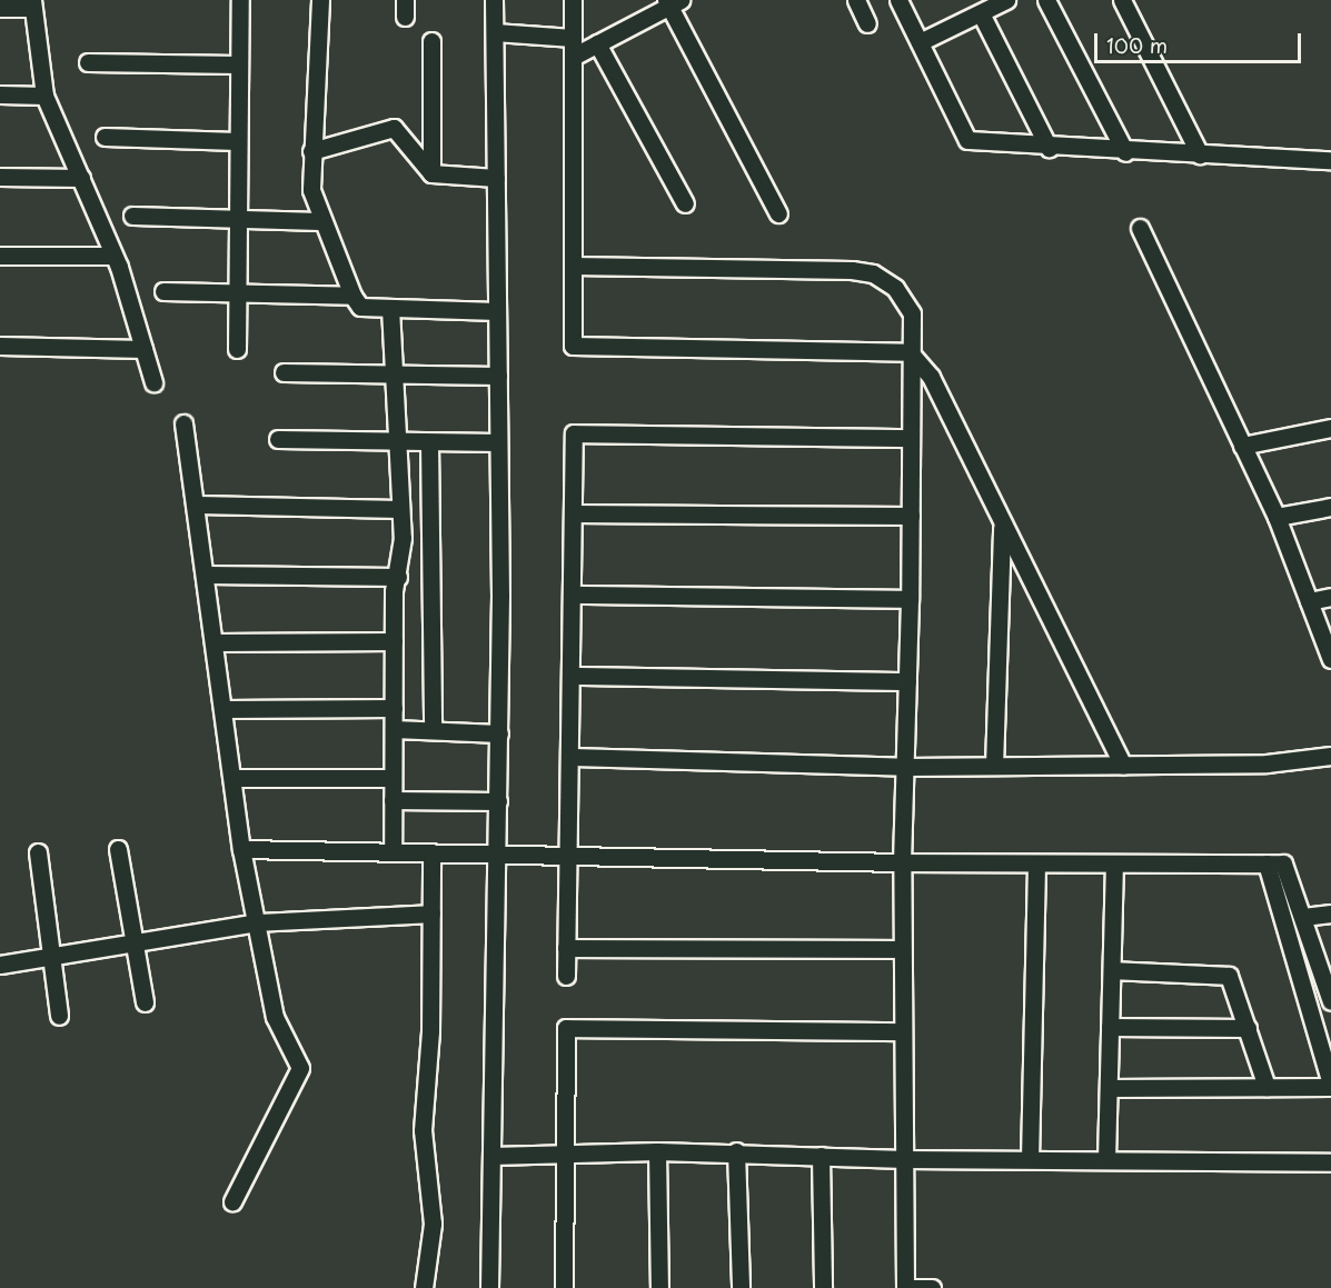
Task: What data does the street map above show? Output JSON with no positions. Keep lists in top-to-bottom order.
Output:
{
  "scale_bar": "100 m"
}
